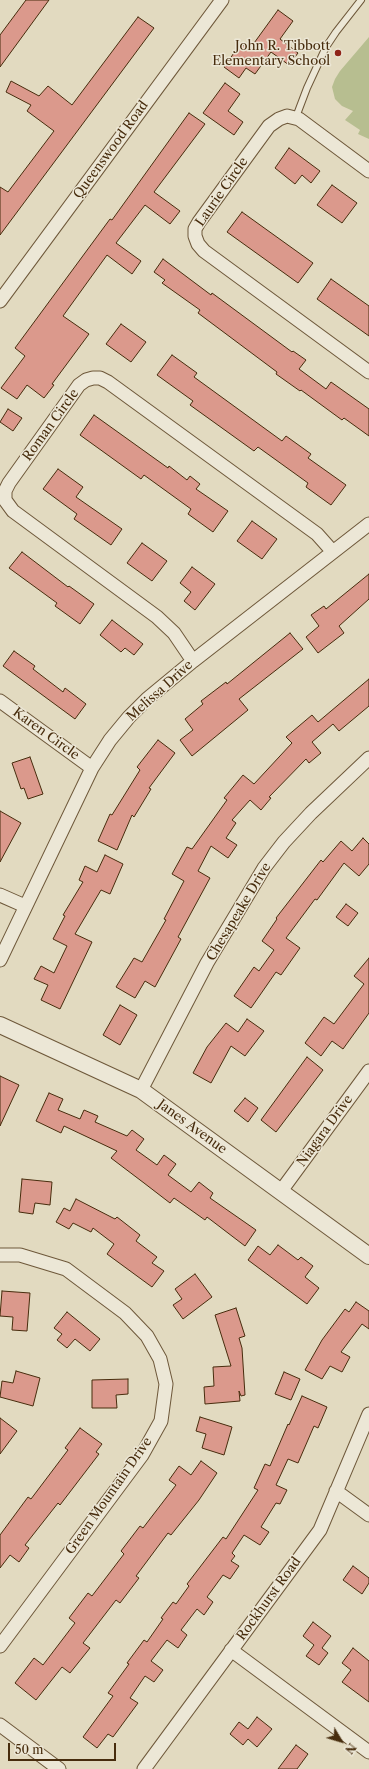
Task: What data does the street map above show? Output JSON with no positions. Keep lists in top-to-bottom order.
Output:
{
  "streets": {
    "street": [
      "Queenswood Road",
      "Laurie Circle",
      "Roman Circle",
      "Melissa Drive",
      "Karen Circle",
      "Chesapeake Drive",
      "Janes Avenue",
      "Niagara Drive",
      "Green Mountain Drive",
      "Rockhurst Road"
    ]
  },
  "crossings": [
    ["Roman Circle", "Melissa Drive"],
    ["Melissa Drive", "Karen Circle"],
    ["Chesapeake Drive", "Janes Avenue"],
    ["Janes Avenue", "Niagara Drive"]
  ],
  "places": ["John R. Tibbott Elementary School"],
  "scale_bar": "50 m",
  "north": "bottom right"
}
